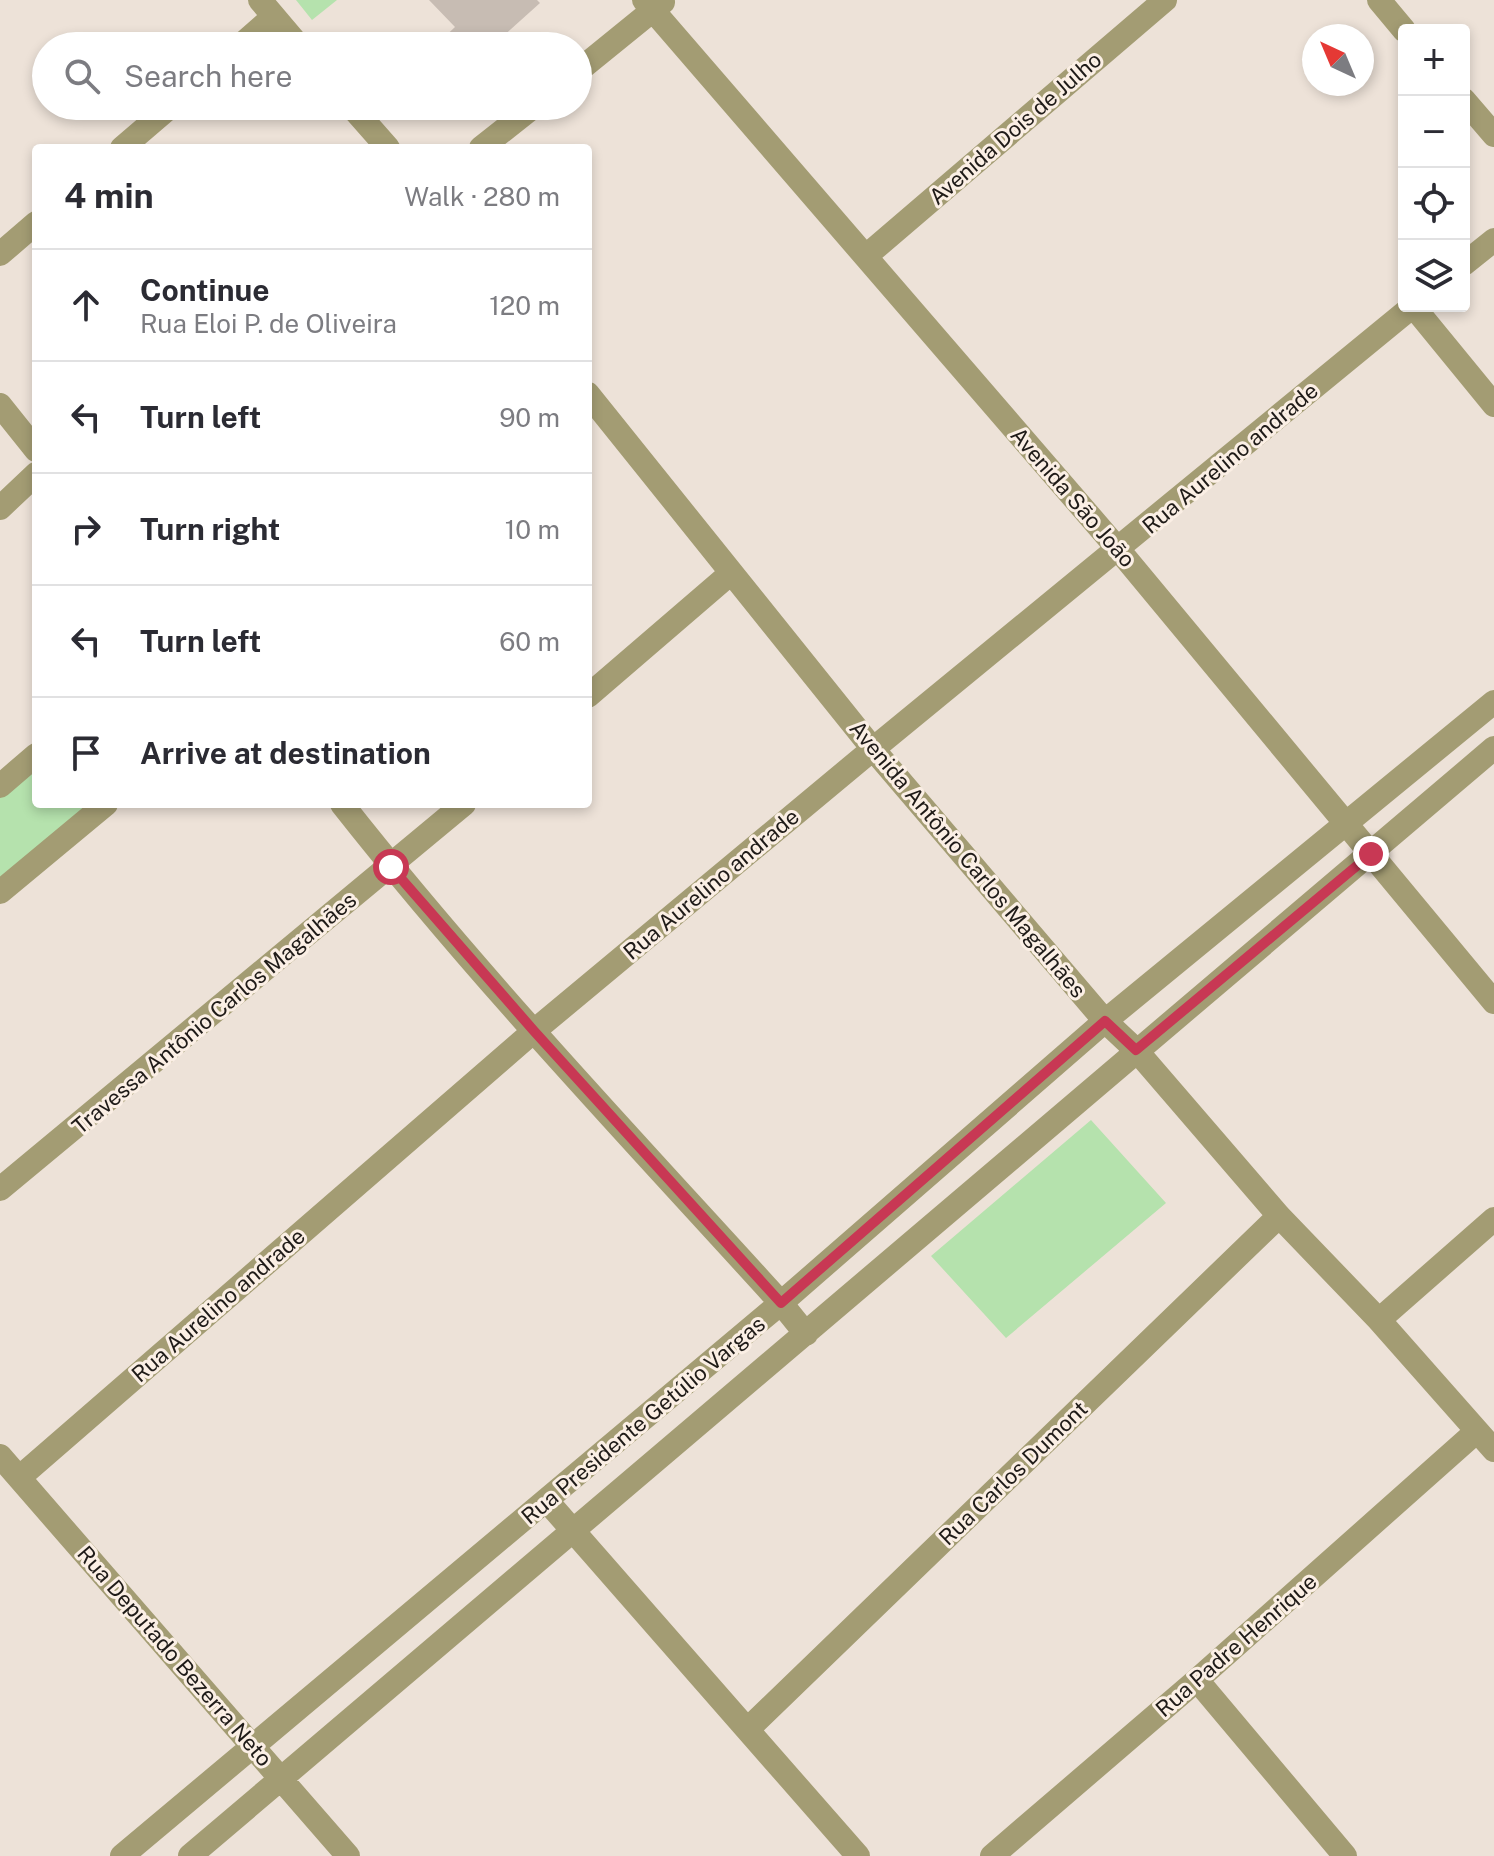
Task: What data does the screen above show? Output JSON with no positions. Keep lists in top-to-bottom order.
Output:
{
  "streets": {
    "street": [
      "Avenida Dois de Julho",
      "Rua Aurelino andrade",
      "Avenida São João",
      "Avenida Antônio Carlos Magalhães",
      "Travessa Antônio Carlos Magalhães",
      "Rua Presidente Getúlio Vargas",
      "Rua Carlos Dumont",
      "Rua Padre Henrique",
      "Rua Deputado Bezerra Neto"
    ]
  },
  "crossings": [
    ["Avenida Dois de Julho", "Avenida São João"],
    ["Rua Aurelino andrade", "Avenida São João"],
    ["Rua Aurelino andrade", "Avenida Antônio Carlos Magalhães"],
    ["Rua Aurelino andrade", "Rua Deputado Bezerra Neto"],
    ["Avenida São João", "Rua Presidente Getúlio Vargas"],
    ["Avenida Antônio Carlos Magalhães", "Rua Presidente Getúlio Vargas"],
    ["Avenida Antônio Carlos Magalhães", "Rua Carlos Dumont"],
    ["Avenida Antônio Carlos Magalhães", "Rua Padre Henrique"],
    ["Rua Presidente Getúlio Vargas", "Rua Deputado Bezerra Neto"]
  ],
  "north": "top left",
  "page": {
    "map_buttons": ["+", "−"],
    "search": "Search here",
    "heading": ["4 min", "Walk · 280 m"],
    "list": [
      ["Continue", "Rua Eloi P. de Oliveira", "120 m"],
      ["Turn left", "90 m"],
      ["Turn right", "10 m"],
      ["Turn left", "60 m"],
      "Arrive at destination"
    ]
  }
}
